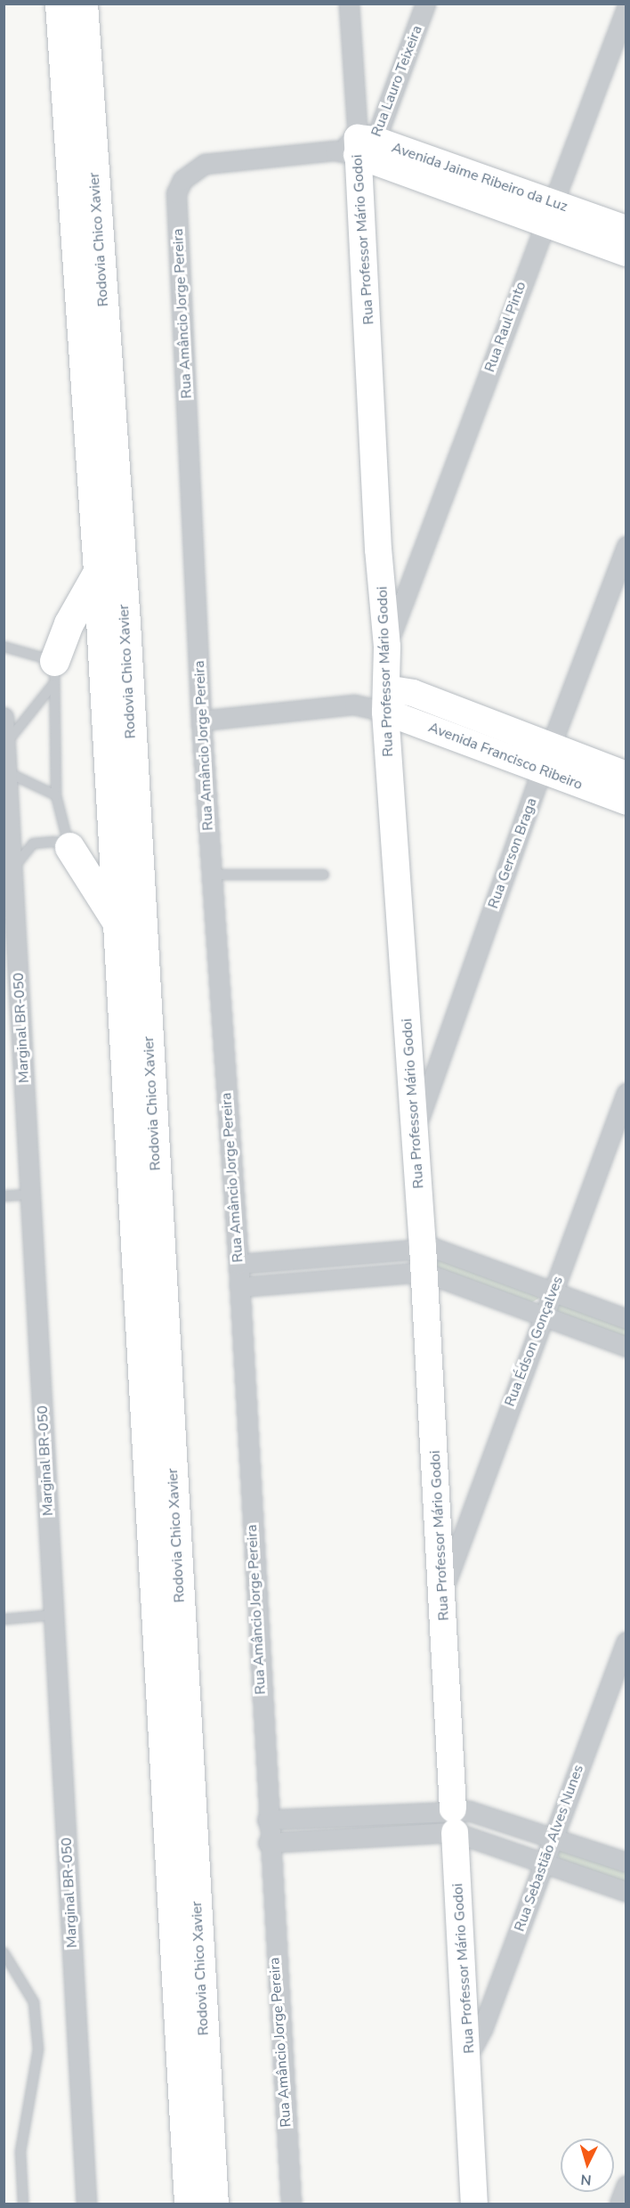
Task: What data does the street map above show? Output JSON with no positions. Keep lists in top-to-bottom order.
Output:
{
  "streets": {
    "highway": ["Rodovia Chico Xavier"],
    "street": [
      "Rua Lauro Teixeira",
      "Avenida Jaime Ribeiro da Luz",
      "Rua Professor Mário Godoi",
      "Rua Amâncio Jorge Pereira",
      "Rua Raul Pinto",
      "Avenida Francisco Ribeiro",
      "Rua Gerson Braga",
      "Marginal BR-050",
      "Rua Édson Gonçalves",
      "Rua Sebastião Alves Nunes"
    ]
  },
  "crossings": [
    ["Rua Lauro Teixeira", "Avenida Jaime Ribeiro da Luz"],
    ["Rua Lauro Teixeira", "Rua Professor Mário Godoi"],
    ["Avenida Jaime Ribeiro da Luz", "Rua Professor Mário Godoi"],
    ["Avenida Jaime Ribeiro da Luz", "Rua Amâncio Jorge Pereira"],
    ["Avenida Jaime Ribeiro da Luz", "Rua Raul Pinto"],
    ["Rua Professor Mário Godoi", "Rua Raul Pinto"],
    ["Rua Professor Mário Godoi", "Avenida Francisco Ribeiro"],
    ["Rua Professor Mário Godoi", "Rua Gerson Braga"],
    ["Rua Professor Mário Godoi", "Rua Édson Gonçalves"],
    ["Rua Professor Mário Godoi", "Rua Sebastião Alves Nunes"],
    ["Avenida Francisco Ribeiro", "Rua Gerson Braga"]
  ],
  "north": "bottom"
}
